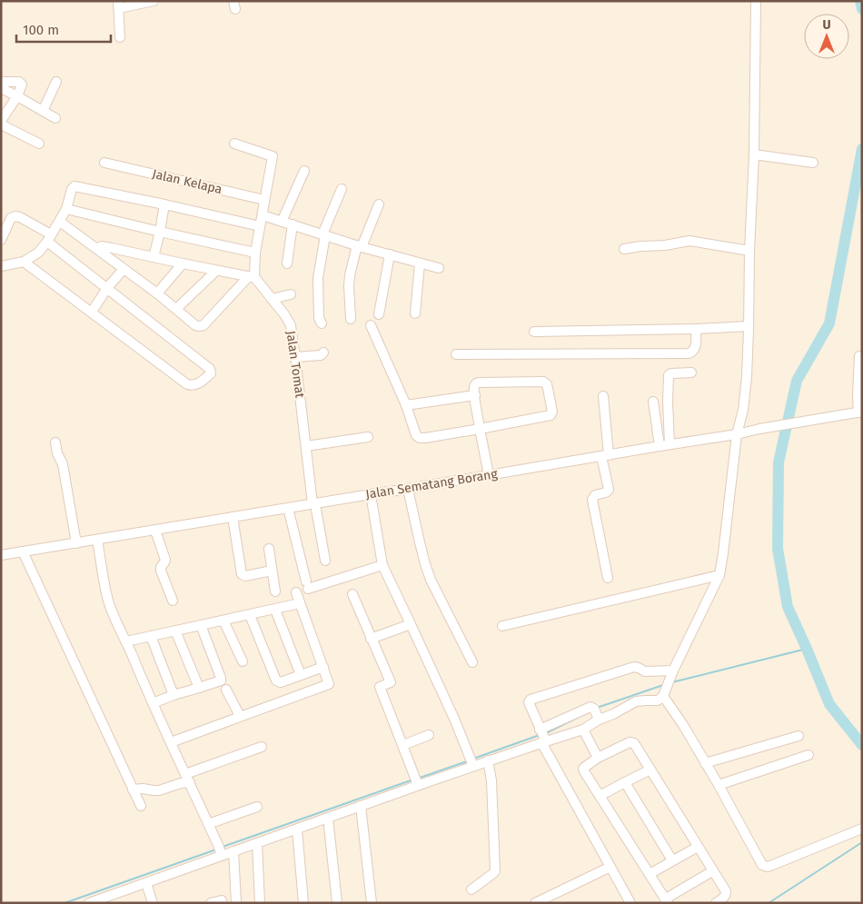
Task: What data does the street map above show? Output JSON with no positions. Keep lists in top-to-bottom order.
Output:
{
  "streets": {
    "street": ["Jalan Kelapa", "Jalan Tomat", "Jalan Sematang Borang"]
  },
  "crossings": [
    ["Jalan Tomat", "Jalan Sematang Borang"]
  ],
  "scale_bar": "100 m",
  "north": "top"
}
